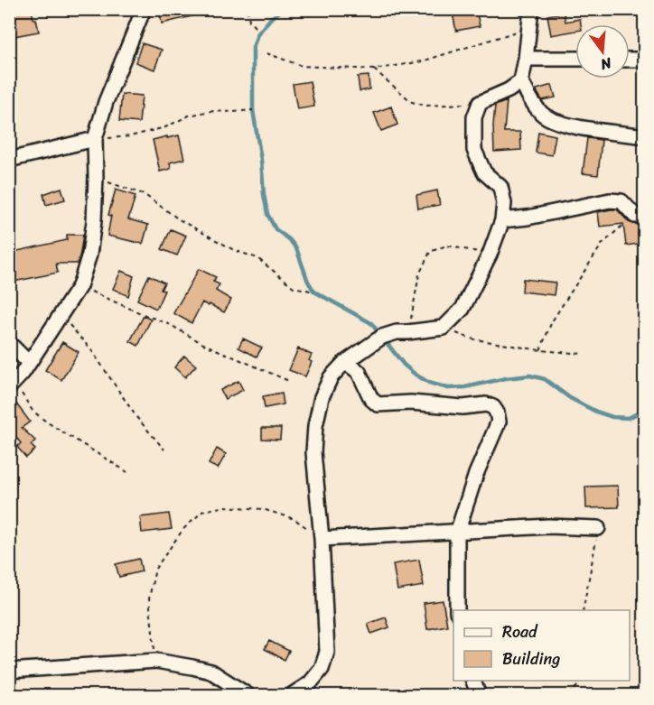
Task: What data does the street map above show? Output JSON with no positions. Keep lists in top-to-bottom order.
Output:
{
  "legend": ["Road", "Building"],
  "north": "bottom"
}
